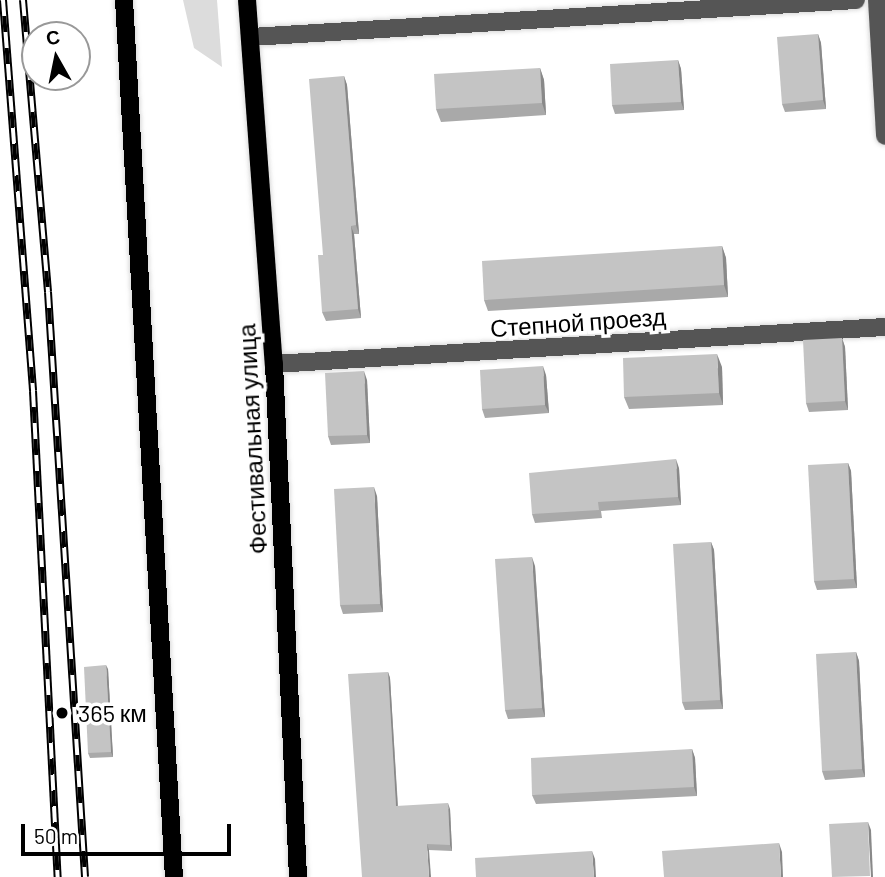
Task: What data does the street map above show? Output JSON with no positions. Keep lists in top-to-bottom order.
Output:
{
  "streets": {
    "main road": ["Фестивальная улица"],
    "street": ["Степной проезд"]
  },
  "crossings": [
    ["Степной проезд", "Фестивальная улица"]
  ],
  "places": ["365 км"],
  "scale_bar": "50 m",
  "north": "top"
}
